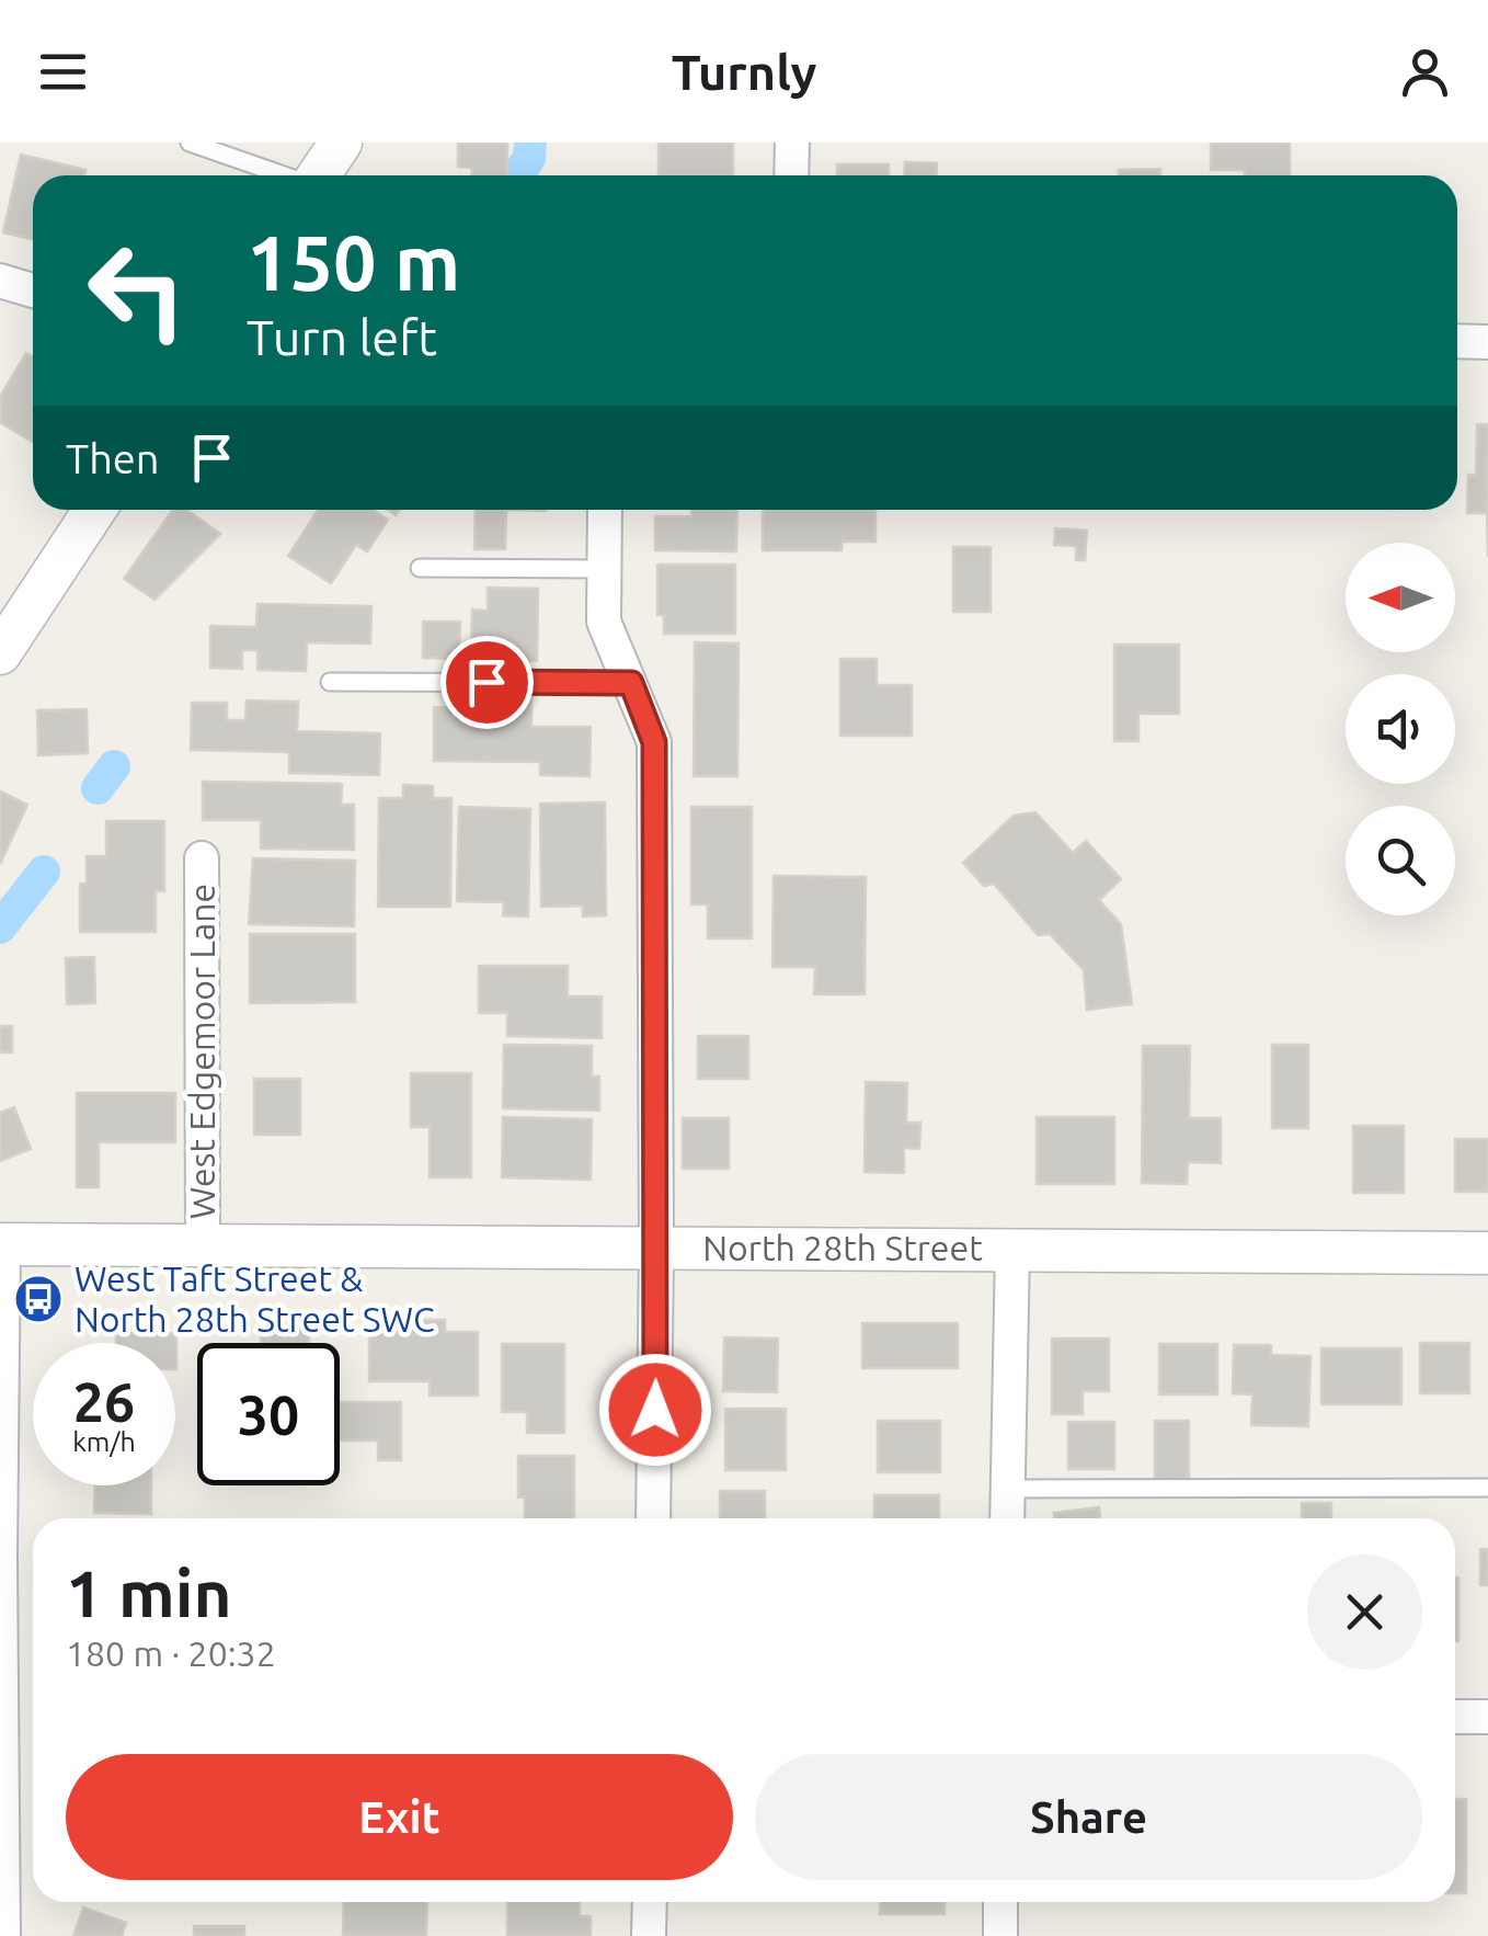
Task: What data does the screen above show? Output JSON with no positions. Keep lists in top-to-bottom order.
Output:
{
  "streets": {
    "street": ["West Edgemoor Lane", "North 28th Street"]
  },
  "crossings": [
    ["West Edgemoor Lane", "North 28th Street"]
  ],
  "places": {
    "bus stop": ["West Taft Street & North 28th Street SWC"]
  },
  "north": "left",
  "page": {
    "header": "Turnly",
    "turn": ["150 m", "Turn left"],
    "then": "Then",
    "speed": "26 km/h",
    "limit": "30",
    "heading": ["1 min", "180 m · 20:32"],
    "buttons": ["Exit", "Share"]
  }
}
